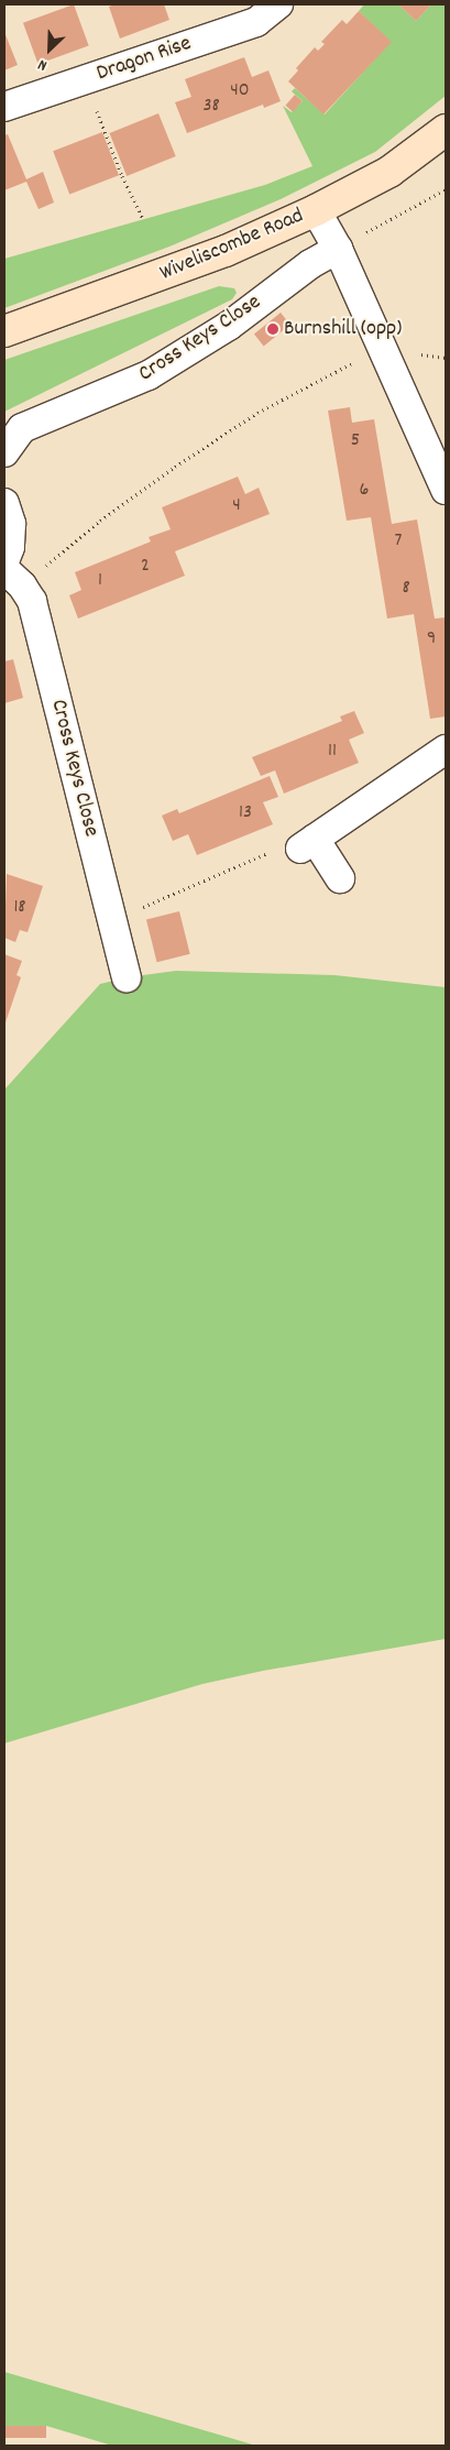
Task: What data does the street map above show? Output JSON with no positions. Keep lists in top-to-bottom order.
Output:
{
  "streets": {
    "main road": ["Wiveliscombe Road"],
    "street": ["Dragon Rise", "Cross Keys Close"]
  },
  "places": ["Burnshill (opp)"],
  "house_numbers": [
    "40",
    "38",
    "5",
    "6",
    "4",
    "7",
    "2",
    "1",
    "8",
    "9",
    "11",
    "13",
    "18"
  ],
  "north": "bottom left"
}
